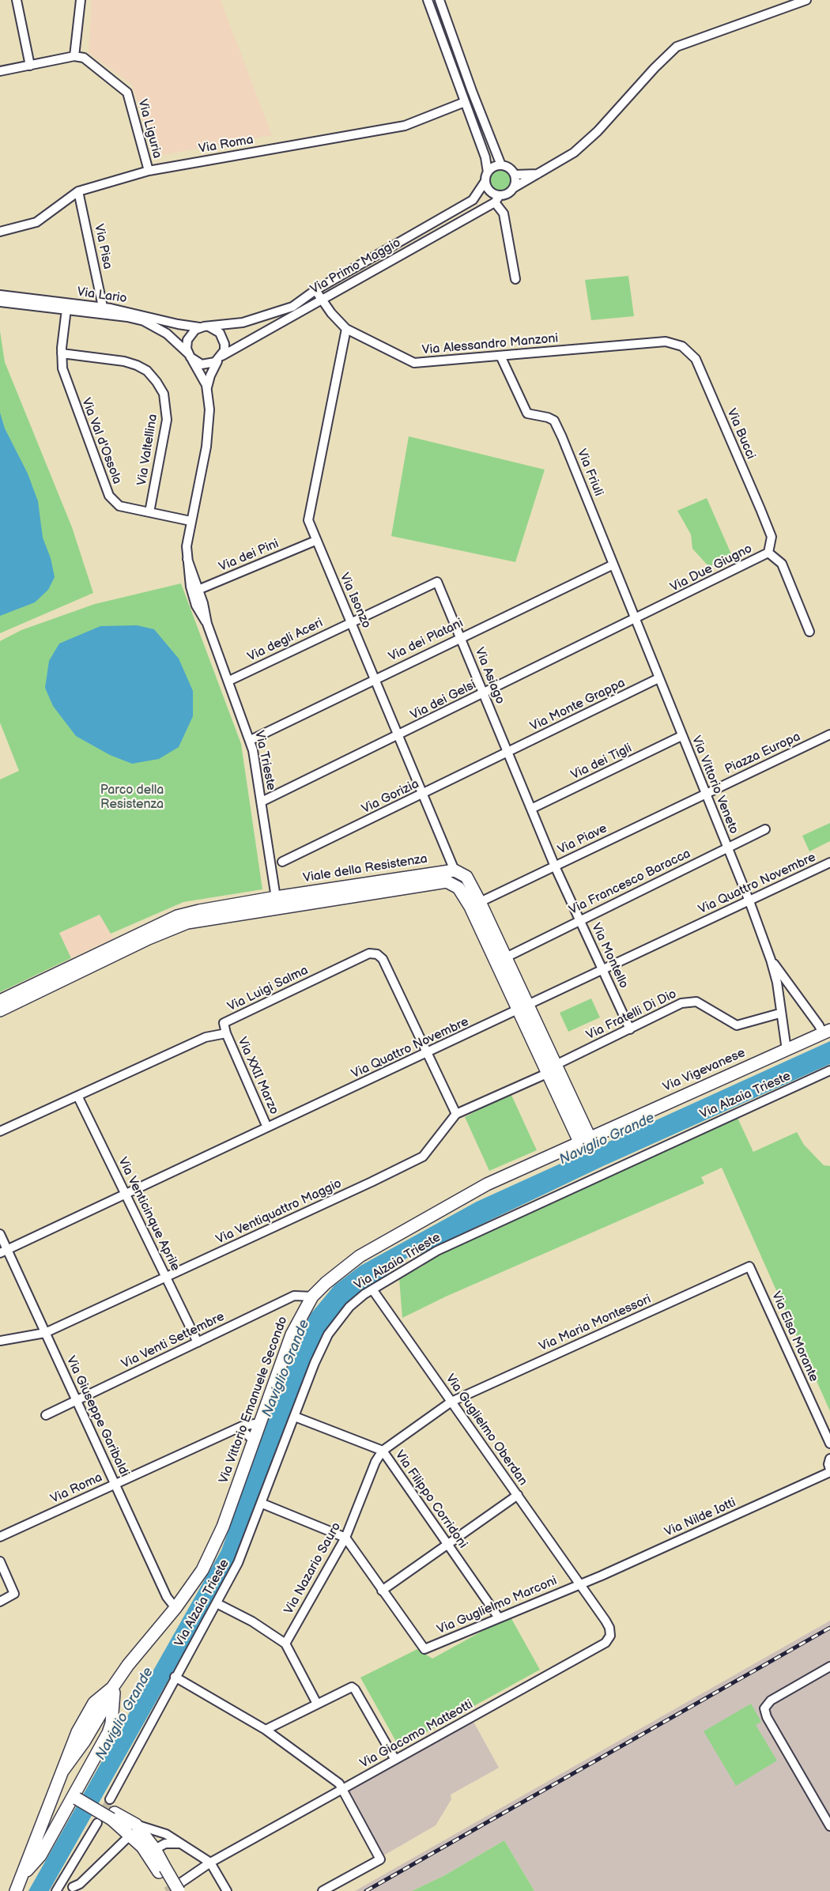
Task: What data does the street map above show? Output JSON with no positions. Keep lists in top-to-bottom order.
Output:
{
  "streets": {
    "main road": ["Viale della Resistenza", "Via Vigevanese", "Via Vittorio Emanuele Secondo"],
    "street": [
      "Via Liguria",
      "Via Roma",
      "Via Pisa",
      "Via Primo Maggio",
      "Via Lario",
      "Via Alessandro Manzoni",
      "Via Bucci",
      "Via Val d'Ossola",
      "Via Valtellina",
      "Via Friuli",
      "Via dei Pini",
      "Via Due Giugno",
      "Via Isonzo",
      "Via degli Aceri",
      "Via dei Platani",
      "Via Asiago",
      "Via dei Gelsi",
      "Via Monte Grappa",
      "Piazza Europa",
      "Via Trieste",
      "Via dei Tigli",
      "Via Vittorio Veneto",
      "Via Gorizia",
      "Via Piave",
      "Via Francesco Baracca",
      "Via Quattro Novembre",
      "Via Montello",
      "Via Luigi Salma",
      "Via Fratelli Di Dio",
      "Via XXII Marzo",
      "Via Alzaia Trieste",
      "Via Ventiquattro Maggio",
      "Via Venticinque Aprile",
      "Via Maria Montessori",
      "Via Elsa Morante",
      "Via Venti Settembre",
      "Via Giuseppe Garibaldi",
      "Via Guglielmo Oberdan",
      "Via Filippo Corridoni",
      "Via Nilde Iotti",
      "Via Nazario Sauro",
      "Via Guglielmo Marconi",
      "Via Giacomo Matteotti"
    ]
  },
  "crossings": [
    ["Via Liguria", "Via Roma"],
    ["Via Roma", "Via Pisa"],
    ["Via Roma", "Via Vittorio Emanuele Secondo"],
    ["Via Roma", "Via Giuseppe Garibaldi"],
    ["Via Pisa", "Via Lario"],
    ["Via Primo Maggio", "Via Lario"],
    ["Via Primo Maggio", "Via Alessandro Manzoni"],
    ["Via Primo Maggio", "Via Trieste"],
    ["Via Lario", "Via Val d'Ossola"],
    ["Via Lario", "Via Trieste"],
    ["Via Alessandro Manzoni", "Via Bucci"],
    ["Via Alessandro Manzoni", "Via Friuli"],
    ["Via Alessandro Manzoni", "Via Isonzo"],
    ["Via Bucci", "Via Due Giugno"],
    ["Via Val d'Ossola", "Via Valtellina"],
    ["Via Val d'Ossola", "Via Trieste"],
    ["Via Friuli", "Via Due Giugno"],
    ["Via Friuli", "Via dei Platani"],
    ["Via Friuli", "Via dei Gelsi"],
    ["Via Friuli", "Via Vittorio Veneto"],
    ["Via dei Pini", "Via Isonzo"],
    ["Via dei Pini", "Via Trieste"],
    ["Via Due Giugno", "Via dei Gelsi"],
    ["Via Due Giugno", "Via Vittorio Veneto"],
    ["Via Isonzo", "Via degli Aceri"],
    ["Via Isonzo", "Via dei Platani"],
    ["Via Isonzo", "Via Asiago"],
    ["Via Isonzo", "Via dei Gelsi"],
    ["Via Isonzo", "Via Gorizia"],
    ["Via Isonzo", "Viale della Resistenza"],
    ["Via degli Aceri", "Via Asiago"],
    ["Via degli Aceri", "Via Trieste"],
    ["Via dei Platani", "Via Asiago"],
    ["Via dei Platani", "Via Trieste"],
    ["Via Asiago", "Via dei Gelsi"],
    ["Via Asiago", "Via Monte Grappa"],
    ["Via Asiago", "Via dei Tigli"],
    ["Via Asiago", "Via Gorizia"],
    ["Via Asiago", "Via Piave"],
    ["Via Asiago", "Via Montello"],
    ["Via dei Gelsi", "Via Trieste"],
    ["Via dei Gelsi", "Via Vittorio Veneto"],
    ["Via Monte Grappa", "Via Vittorio Veneto"],
    ["Via Monte Grappa", "Via Gorizia"],
    ["Piazza Europa", "Via Vittorio Veneto"],
    ["Piazza Europa", "Via Piave"],
    ["Via Trieste", "Viale della Resistenza"],
    ["Via dei Tigli", "Via Vittorio Veneto"],
    ["Via Vittorio Veneto", "Via Piave"],
    ["Via Vittorio Veneto", "Via Francesco Baracca"],
    ["Via Vittorio Veneto", "Via Quattro Novembre"],
    ["Via Vittorio Veneto", "Via Fratelli Di Dio"],
    ["Via Vittorio Veneto", "Via Vigevanese"],
    ["Via Piave", "Viale della Resistenza"],
    ["Via Piave", "Via Montello"],
    ["Viale della Resistenza", "Via Francesco Baracca"],
    ["Viale della Resistenza", "Via Quattro Novembre"],
    ["Viale della Resistenza", "Via Fratelli Di Dio"],
    ["Viale della Resistenza", "Via Vigevanese"],
    ["Viale della Resistenza", "Via Ventiquattro Maggio"],
    ["Viale della Resistenza", "Via Vittorio Emanuele Secondo"],
    ["Via Francesco Baracca", "Via Montello"],
    ["Via Quattro Novembre", "Via Montello"],
    ["Via Quattro Novembre", "Via Luigi Salma"],
    ["Via Quattro Novembre", "Via XXII Marzo"],
    ["Via Quattro Novembre", "Via Venticinque Aprile"],
    ["Via Quattro Novembre", "Via Giuseppe Garibaldi"],
    ["Via Montello", "Via Fratelli Di Dio"],
    ["Via Luigi Salma", "Via XXII Marzo"],
    ["Via Luigi Salma", "Via Ventiquattro Maggio"],
    ["Via Luigi Salma", "Via Venticinque Aprile"],
    ["Via Fratelli Di Dio", "Via Ventiquattro Maggio"],
    ["Via Vigevanese", "Via Vittorio Emanuele Secondo"],
    ["Via Alzaia Trieste", "Via Guglielmo Oberdan"],
    ["Via Alzaia Trieste", "Via Filippo Corridoni"],
    ["Via Ventiquattro Maggio", "Via Venticinque Aprile"],
    ["Via Ventiquattro Maggio", "Via Giuseppe Garibaldi"],
    ["Via Venticinque Aprile", "Via Venti Settembre"],
    ["Via Maria Montessori", "Via Elsa Morante"],
    ["Via Maria Montessori", "Via Guglielmo Oberdan"],
    ["Via Maria Montessori", "Via Nazario Sauro"],
    ["Via Venti Settembre", "Via Vittorio Emanuele Secondo"],
    ["Via Venti Settembre", "Via Giuseppe Garibaldi"],
    ["Via Vittorio Emanuele Secondo", "Via Giuseppe Garibaldi"],
    ["Via Guglielmo Oberdan", "Via Nilde Iotti"],
    ["Via Guglielmo Oberdan", "Via Nazario Sauro"],
    ["Via Guglielmo Oberdan", "Via Guglielmo Marconi"],
    ["Via Guglielmo Oberdan", "Via Giacomo Matteotti"],
    ["Via Filippo Corridoni", "Via Nazario Sauro"],
    ["Via Filippo Corridoni", "Via Guglielmo Marconi"],
    ["Via Nilde Iotti", "Via Guglielmo Marconi"],
    ["Via Nilde Iotti", "Via Giacomo Matteotti"],
    ["Via Guglielmo Marconi", "Via Giacomo Matteotti"]
  ],
  "water": ["Naviglio Grande"],
  "parks": ["Parco della Resistenza"]
}
